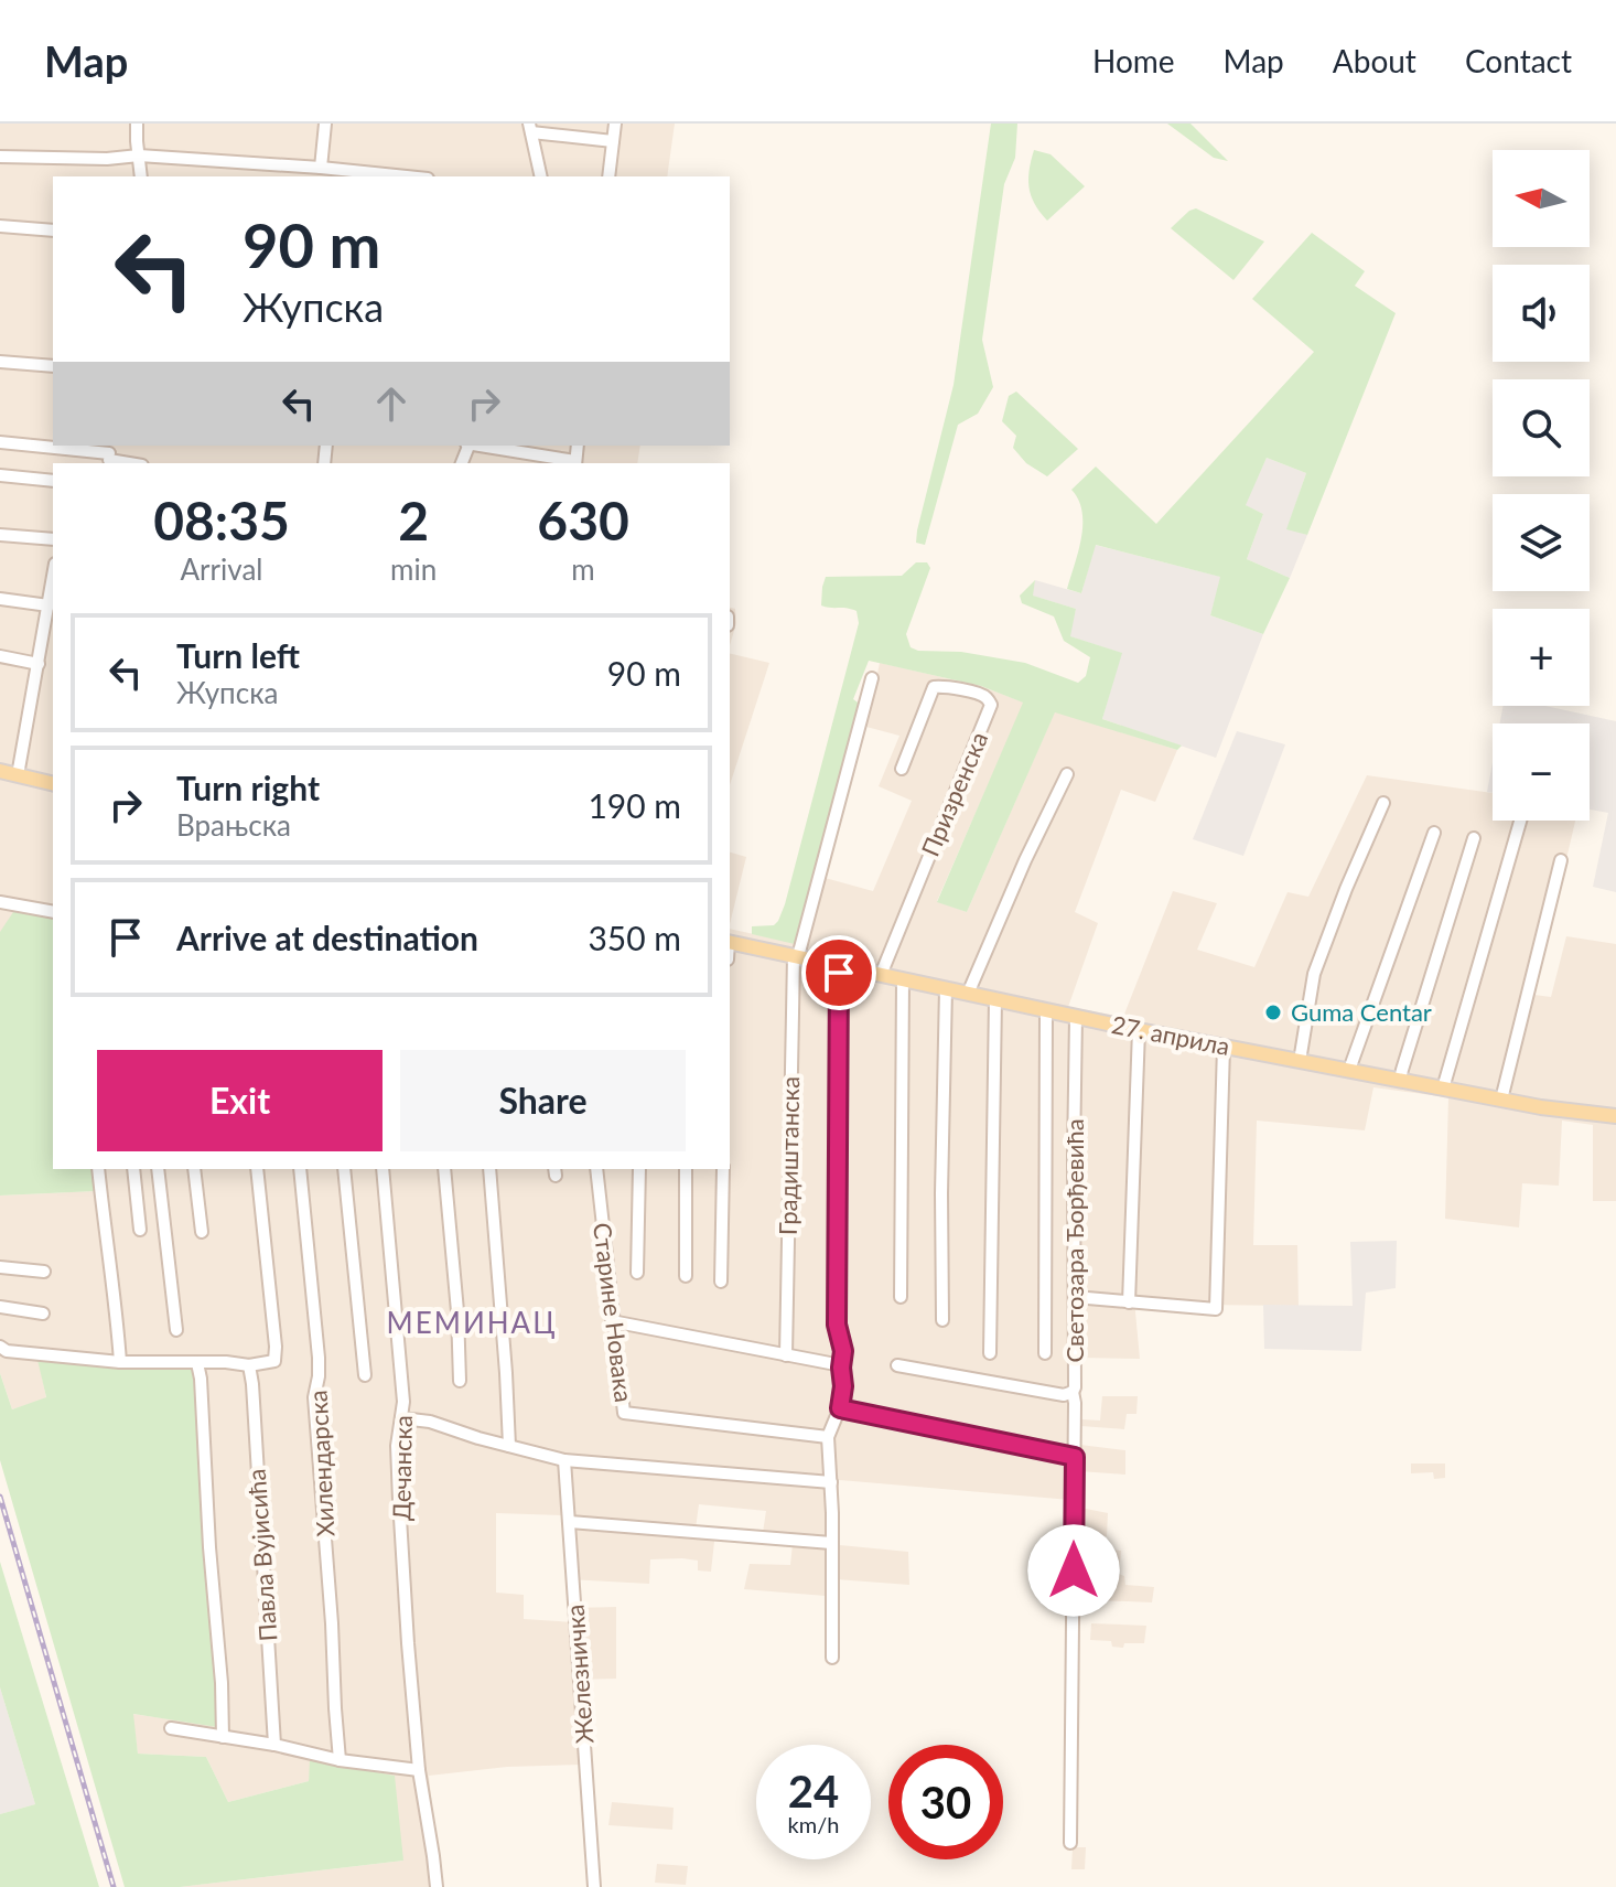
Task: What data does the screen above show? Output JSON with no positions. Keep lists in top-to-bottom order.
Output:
{
  "streets": {
    "main road": ["27. априла"],
    "street": [
      "Призренска",
      "Градиштанска",
      "Светозара Ђорђевића",
      "Старине Новака",
      "Хилендарска",
      "Дечанска",
      "Павла Вујисића",
      "Железничка"
    ]
  },
  "crossings": [
    ["Призренска", "27. априла"],
    ["27. априла", "Градиштанска"],
    ["27. априла", "Светозара Ђорђевића"]
  ],
  "districts": ["МЕМИНАЦ"],
  "places": ["Guma Centar"],
  "north": "left",
  "page": {
    "header": "Map",
    "nav": [
      "Home",
      "Map",
      "About",
      "Contact"
    ],
    "map_buttons": ["+", "−"],
    "turn": ["90 m", "Жупска"],
    "eta": [
      "08:35",
      "Arrival",
      "2",
      "min",
      "630",
      "m"
    ],
    "list": [
      {
        "name": "Turn left",
        "note": "Жупска",
        "value": "90 m"
      },
      {
        "name": "Turn right",
        "note": "Врањска",
        "value": "190 m"
      },
      {
        "name": "Arrive at destination",
        "value": "350 m"
      }
    ],
    "buttons": ["Exit", "Share"],
    "speed": "24 km/h",
    "limit": "30"
  }
}
